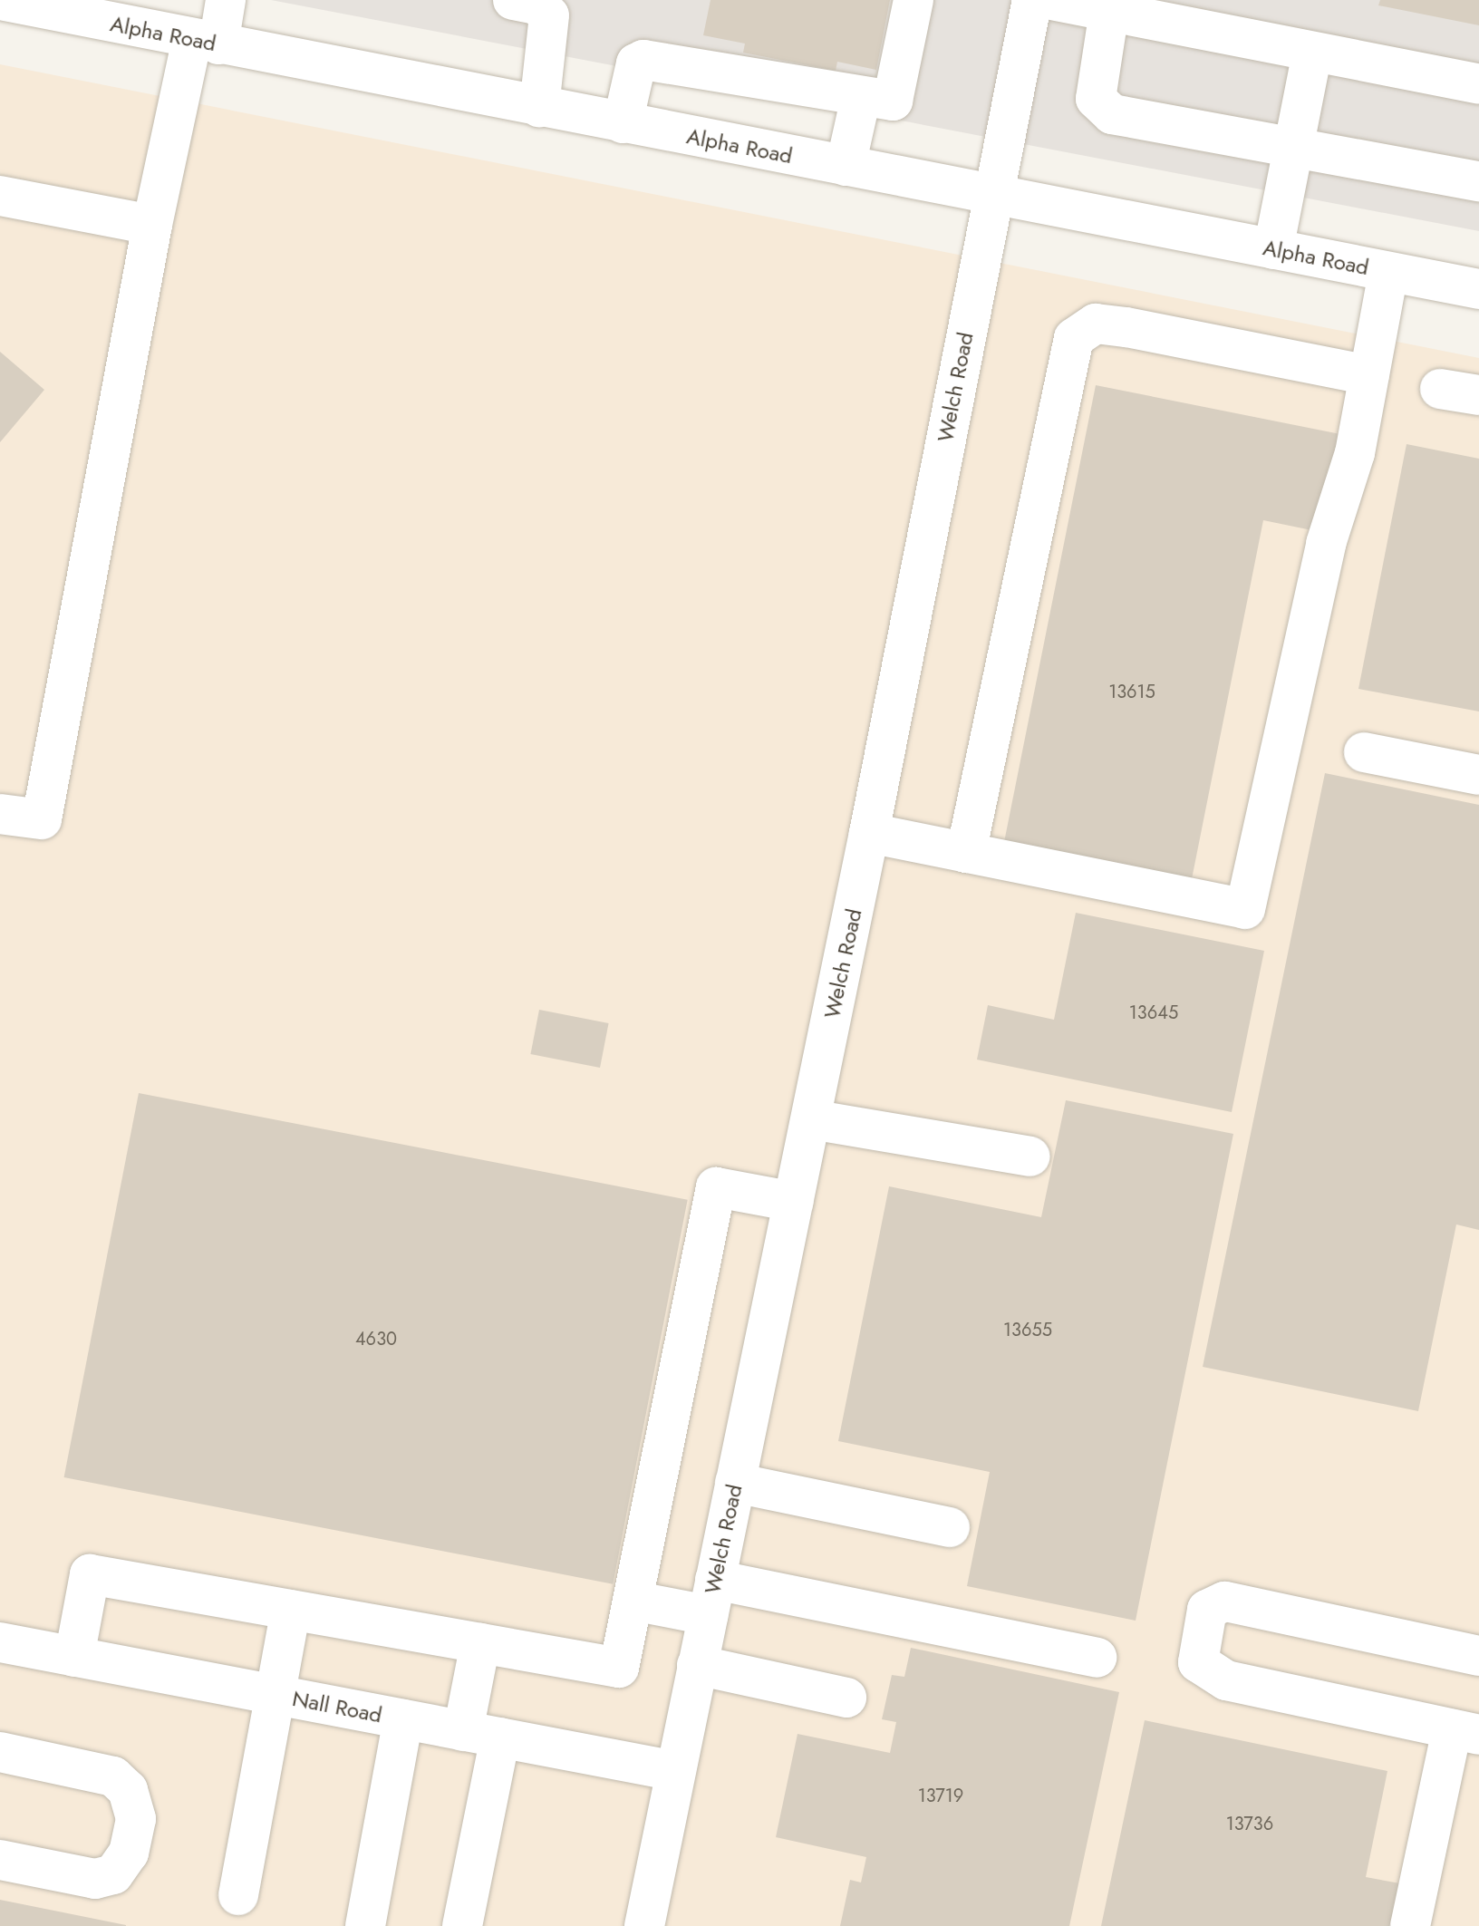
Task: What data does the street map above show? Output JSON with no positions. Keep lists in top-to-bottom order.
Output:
{
  "streets": {
    "street": ["Alpha Road", "Welch Road", "Nall Road"]
  },
  "crossings": [
    ["Alpha Road", "Welch Road"],
    ["Welch Road", "Nall Road"]
  ],
  "house_numbers": [
    "13615",
    "13645",
    "13655",
    "4630",
    "13719",
    "13736"
  ]
}
